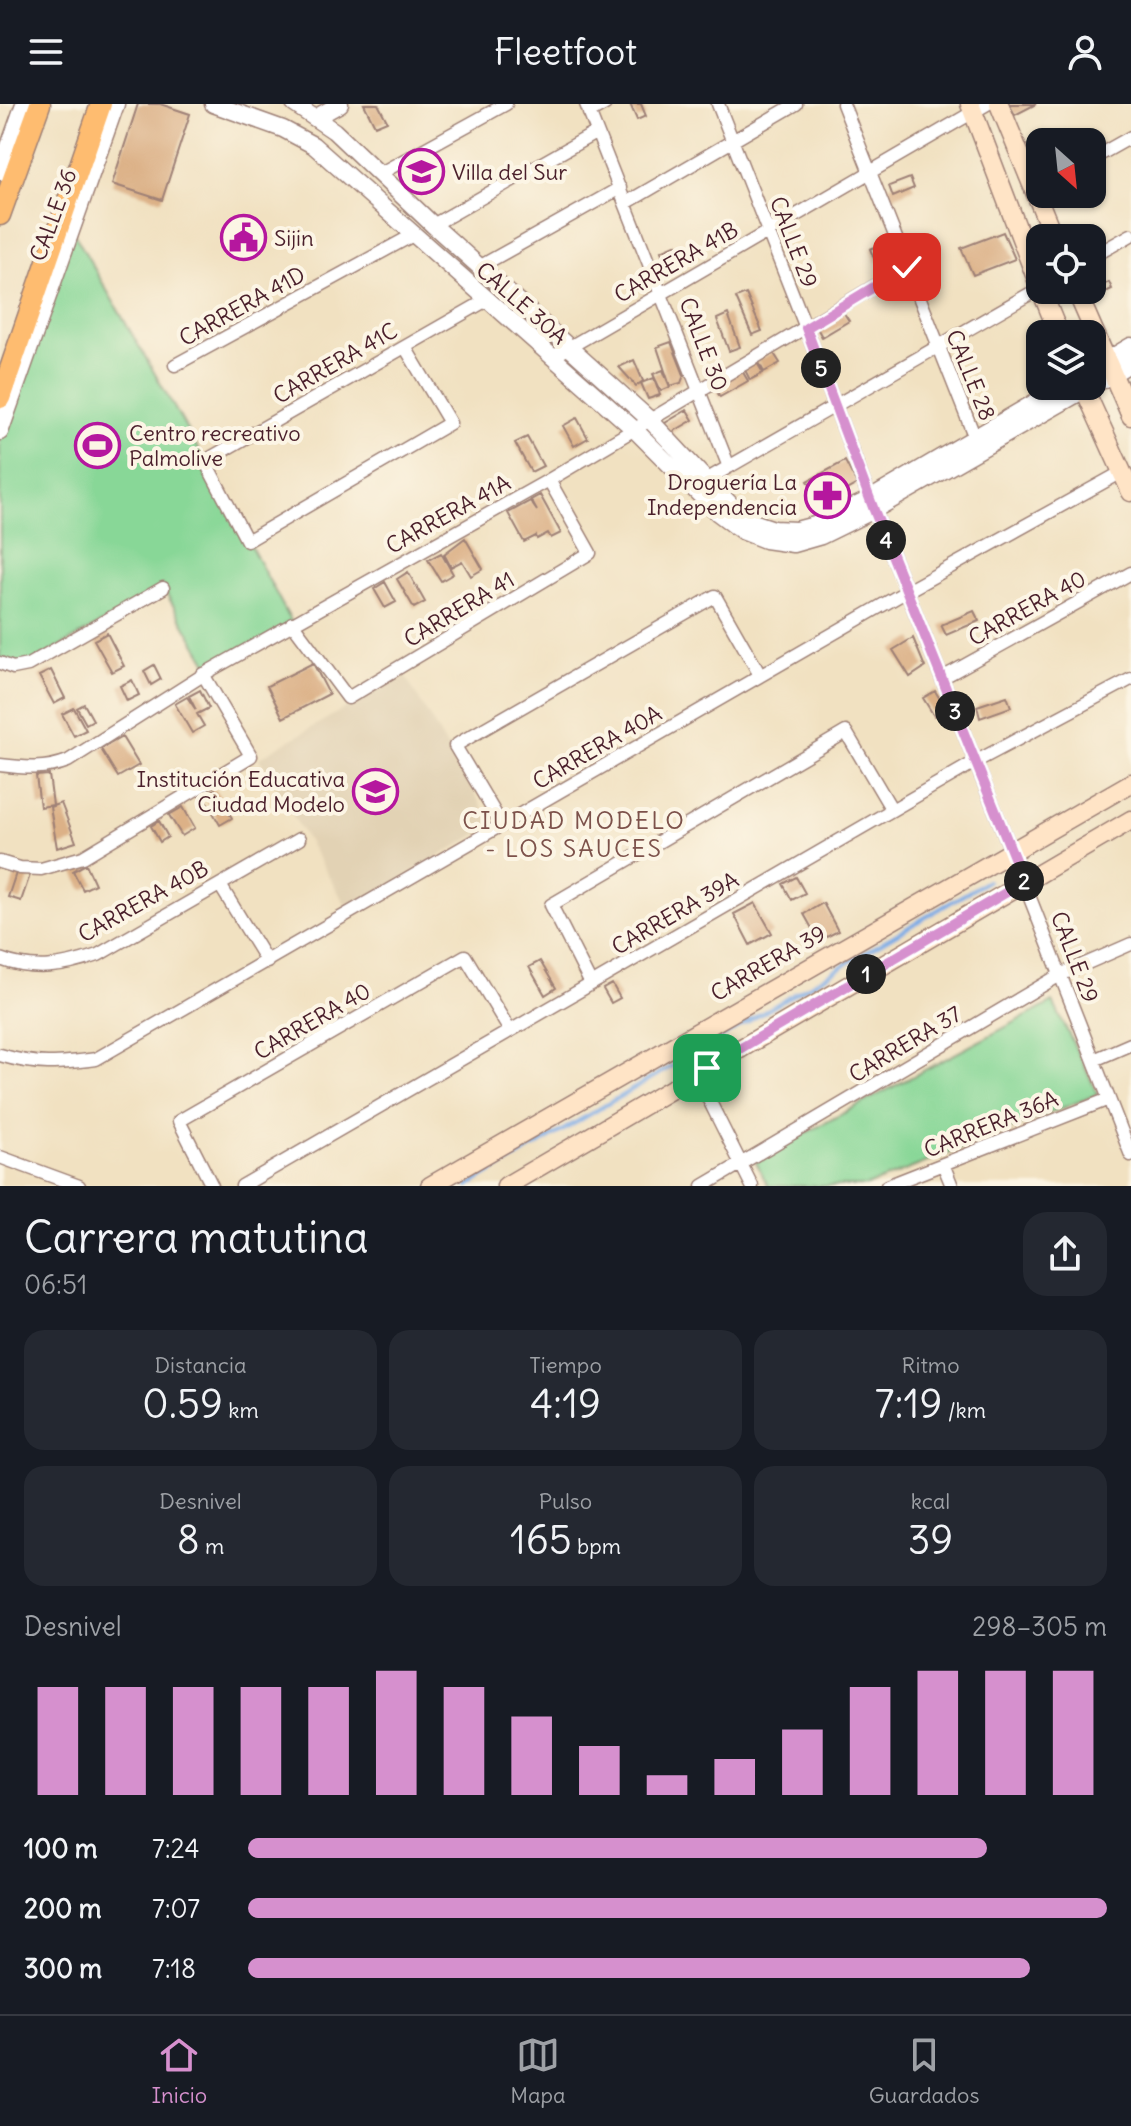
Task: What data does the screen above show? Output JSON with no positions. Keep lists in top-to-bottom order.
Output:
{
  "streets": {
    "main road": ["CARRERA 39"],
    "street": [
      "CALLE 36",
      "CALLE 29",
      "CARRERA 41B",
      "CALLE 30A",
      "CARRERA 41D",
      "CALLE 30",
      "CARRERA 41C",
      "CALLE 28",
      "CARRERA 41A",
      "CARRERA 40",
      "CARRERA 41",
      "CARRERA 40A",
      "CARRERA 40B",
      "CARRERA 39A",
      "CARRERA 37",
      "CARRERA 36A"
    ]
  },
  "crossings": [
    ["CALLE 29", "CARRERA 41B"],
    ["CALLE 29", "CALLE 30A"],
    ["CALLE 29", "CARRERA 41A"],
    ["CALLE 29", "CARRERA 40"],
    ["CALLE 29", "CARRERA 40A"],
    ["CALLE 29", "CARRERA 39A"],
    ["CALLE 29", "CARRERA 39"],
    ["CALLE 29", "CARRERA 37"],
    ["CALLE 29", "CARRERA 36A"],
    ["CARRERA 41B", "CALLE 30A"],
    ["CARRERA 41B", "CALLE 30"],
    ["CARRERA 41B", "CALLE 28"],
    ["CALLE 30A", "CARRERA 41D"],
    ["CALLE 30A", "CARRERA 41C"],
    ["CALLE 30A", "CARRERA 41A"],
    ["CALLE 30", "CARRERA 41A"],
    ["CALLE 28", "CARRERA 41A"],
    ["CARRERA 41A", "CARRERA 41"],
    ["CARRERA 40", "CARRERA 39A"]
  ],
  "districts": ["CIUDAD MODELO - LOS SAUCES"],
  "places": {
    "school or university": ["Villa del Sur", "Institución Educativa Ciudad Modelo"],
    "public building": ["Sijin"],
    "sports": ["Centro recreativo Palmolive"],
    "pharmacy": ["Droguería La Independencia"]
  },
  "north": "bottom right",
  "page": {
    "header": "Fleetfoot",
    "pins": [
      "5",
      "4",
      "3",
      "2",
      "1"
    ],
    "heading": ["Carrera matutina", "06:51"],
    "stats": [
      ["Distancia", "0.59 km"],
      ["Tiempo", "4:19"],
      ["Ritmo", "7:19 /km"],
      ["Desnivel", "8 m"],
      ["Pulso", "165 bpm"],
      ["kcal", "39"]
    ],
    "chart": ["Desnivel", "298–305 m"],
    "list": [
      {
        "name": "100 m",
        "note": "7:24"
      },
      {
        "name": "200 m",
        "note": "7:07"
      },
      {
        "name": "300 m",
        "note": "7:18"
      }
    ],
    "tabs": ["Inicio", "Mapa", "Guardados"]
  }
}
